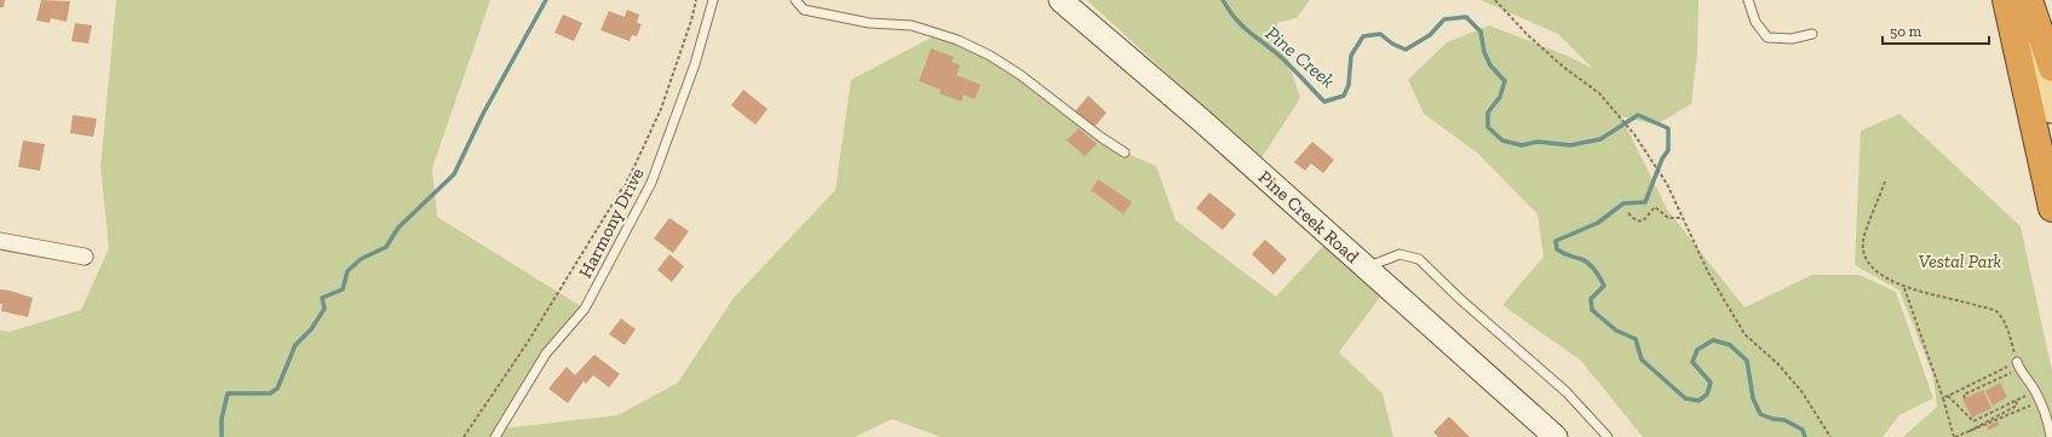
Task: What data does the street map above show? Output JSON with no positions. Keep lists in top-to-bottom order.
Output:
{
  "streets": {
    "street": ["Pine Creek Road"],
    "lane": ["Harmony Drive"]
  },
  "water": ["Pine Creek"],
  "parks": ["Vestal Park"],
  "scale_bar": "50 m"
}
